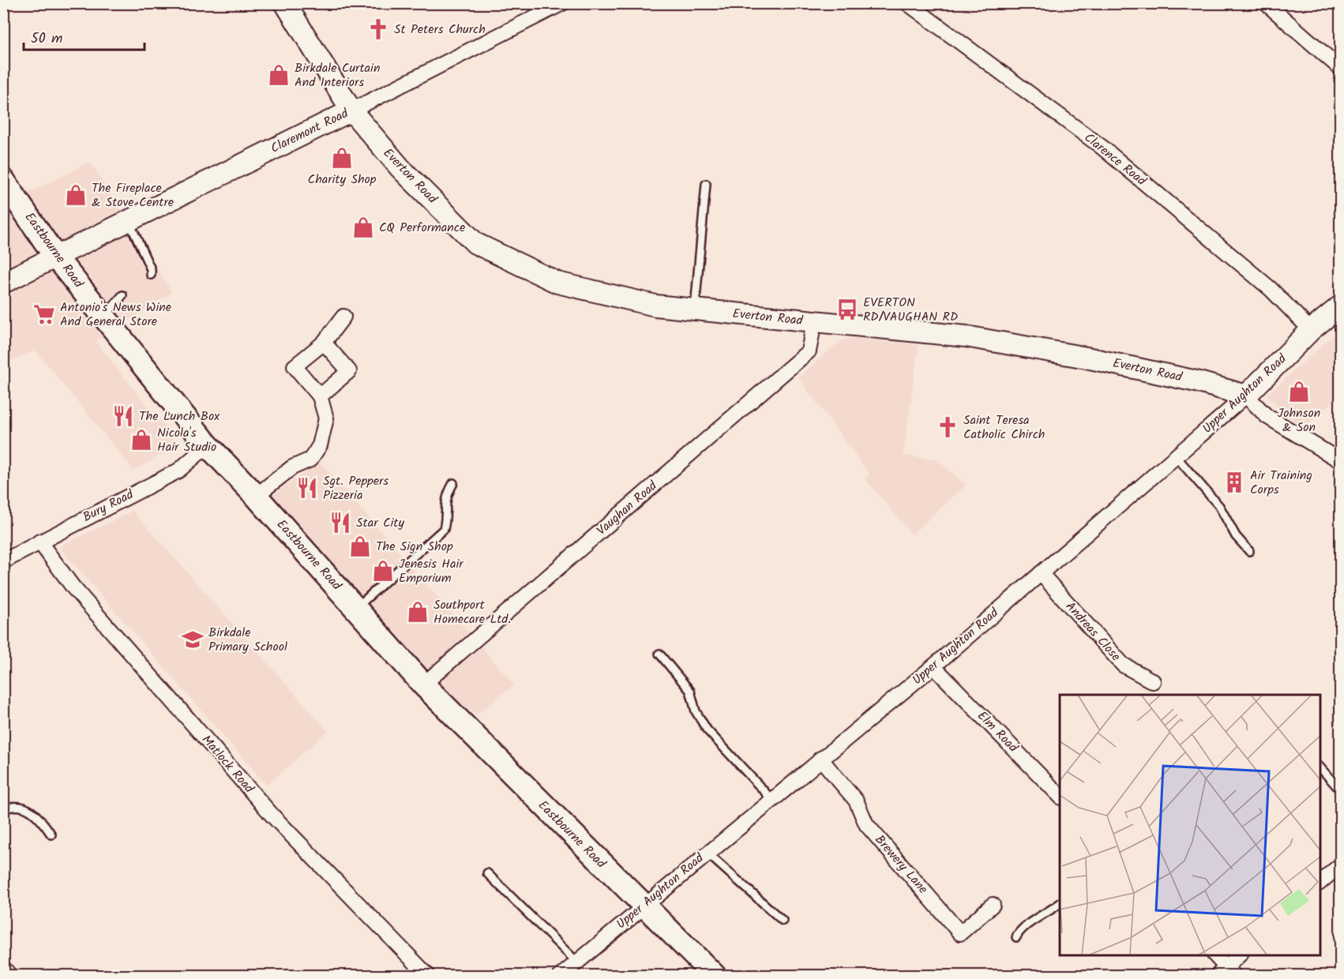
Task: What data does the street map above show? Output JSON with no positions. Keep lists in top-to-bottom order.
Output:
{
  "streets": {
    "main road": [
      "Claremont Road",
      "Everton Road",
      "Eastbourne Road",
      "Upper Aughton Road"
    ],
    "street": [
      "Clarence Road",
      "Bury Road",
      "Vaughan Road",
      "Andreas Close",
      "Elm Road",
      "Matlock Road",
      "Brewery Lane"
    ]
  },
  "crossings": [
    ["Claremont Road", "Everton Road"],
    ["Claremont Road", "Eastbourne Road"],
    ["Clarence Road", "Upper Aughton Road"],
    ["Everton Road", "Upper Aughton Road"],
    ["Everton Road", "Vaughan Road"],
    ["Eastbourne Road", "Upper Aughton Road"],
    ["Eastbourne Road", "Bury Road"],
    ["Eastbourne Road", "Vaughan Road"],
    ["Upper Aughton Road", "Andreas Close"],
    ["Upper Aughton Road", "Elm Road"],
    ["Upper Aughton Road", "Brewery Lane"],
    ["Bury Road", "Matlock Road"]
  ],
  "places": {
    "church": ["St Peters Church", "Saint Teresa Catholic Chirch"],
    "shop": [
      "Birkdale Curtain And Interiors",
      "Charity Shop",
      "The Fireplace & Stove Centre",
      "CQ Performance",
      "Johnson & Son",
      "Nicola's Hair Studio",
      "The Sign Shop",
      "Jenesis Hair Emporium",
      "Southport Homecare Ltd."
    ],
    "bus stop": ["EVERTON RD/VAUGHAN RD"],
    "supermarket": ["Antonio's News Wine And General Store"],
    "restaurant": ["The Lunch Box", "Sgt. Peppers Pizzeria", "Star City"],
    "building": ["Air Training Corps"],
    "school or university": ["Birkdale Primary School"]
  },
  "scale_bar": "50 m"
}
